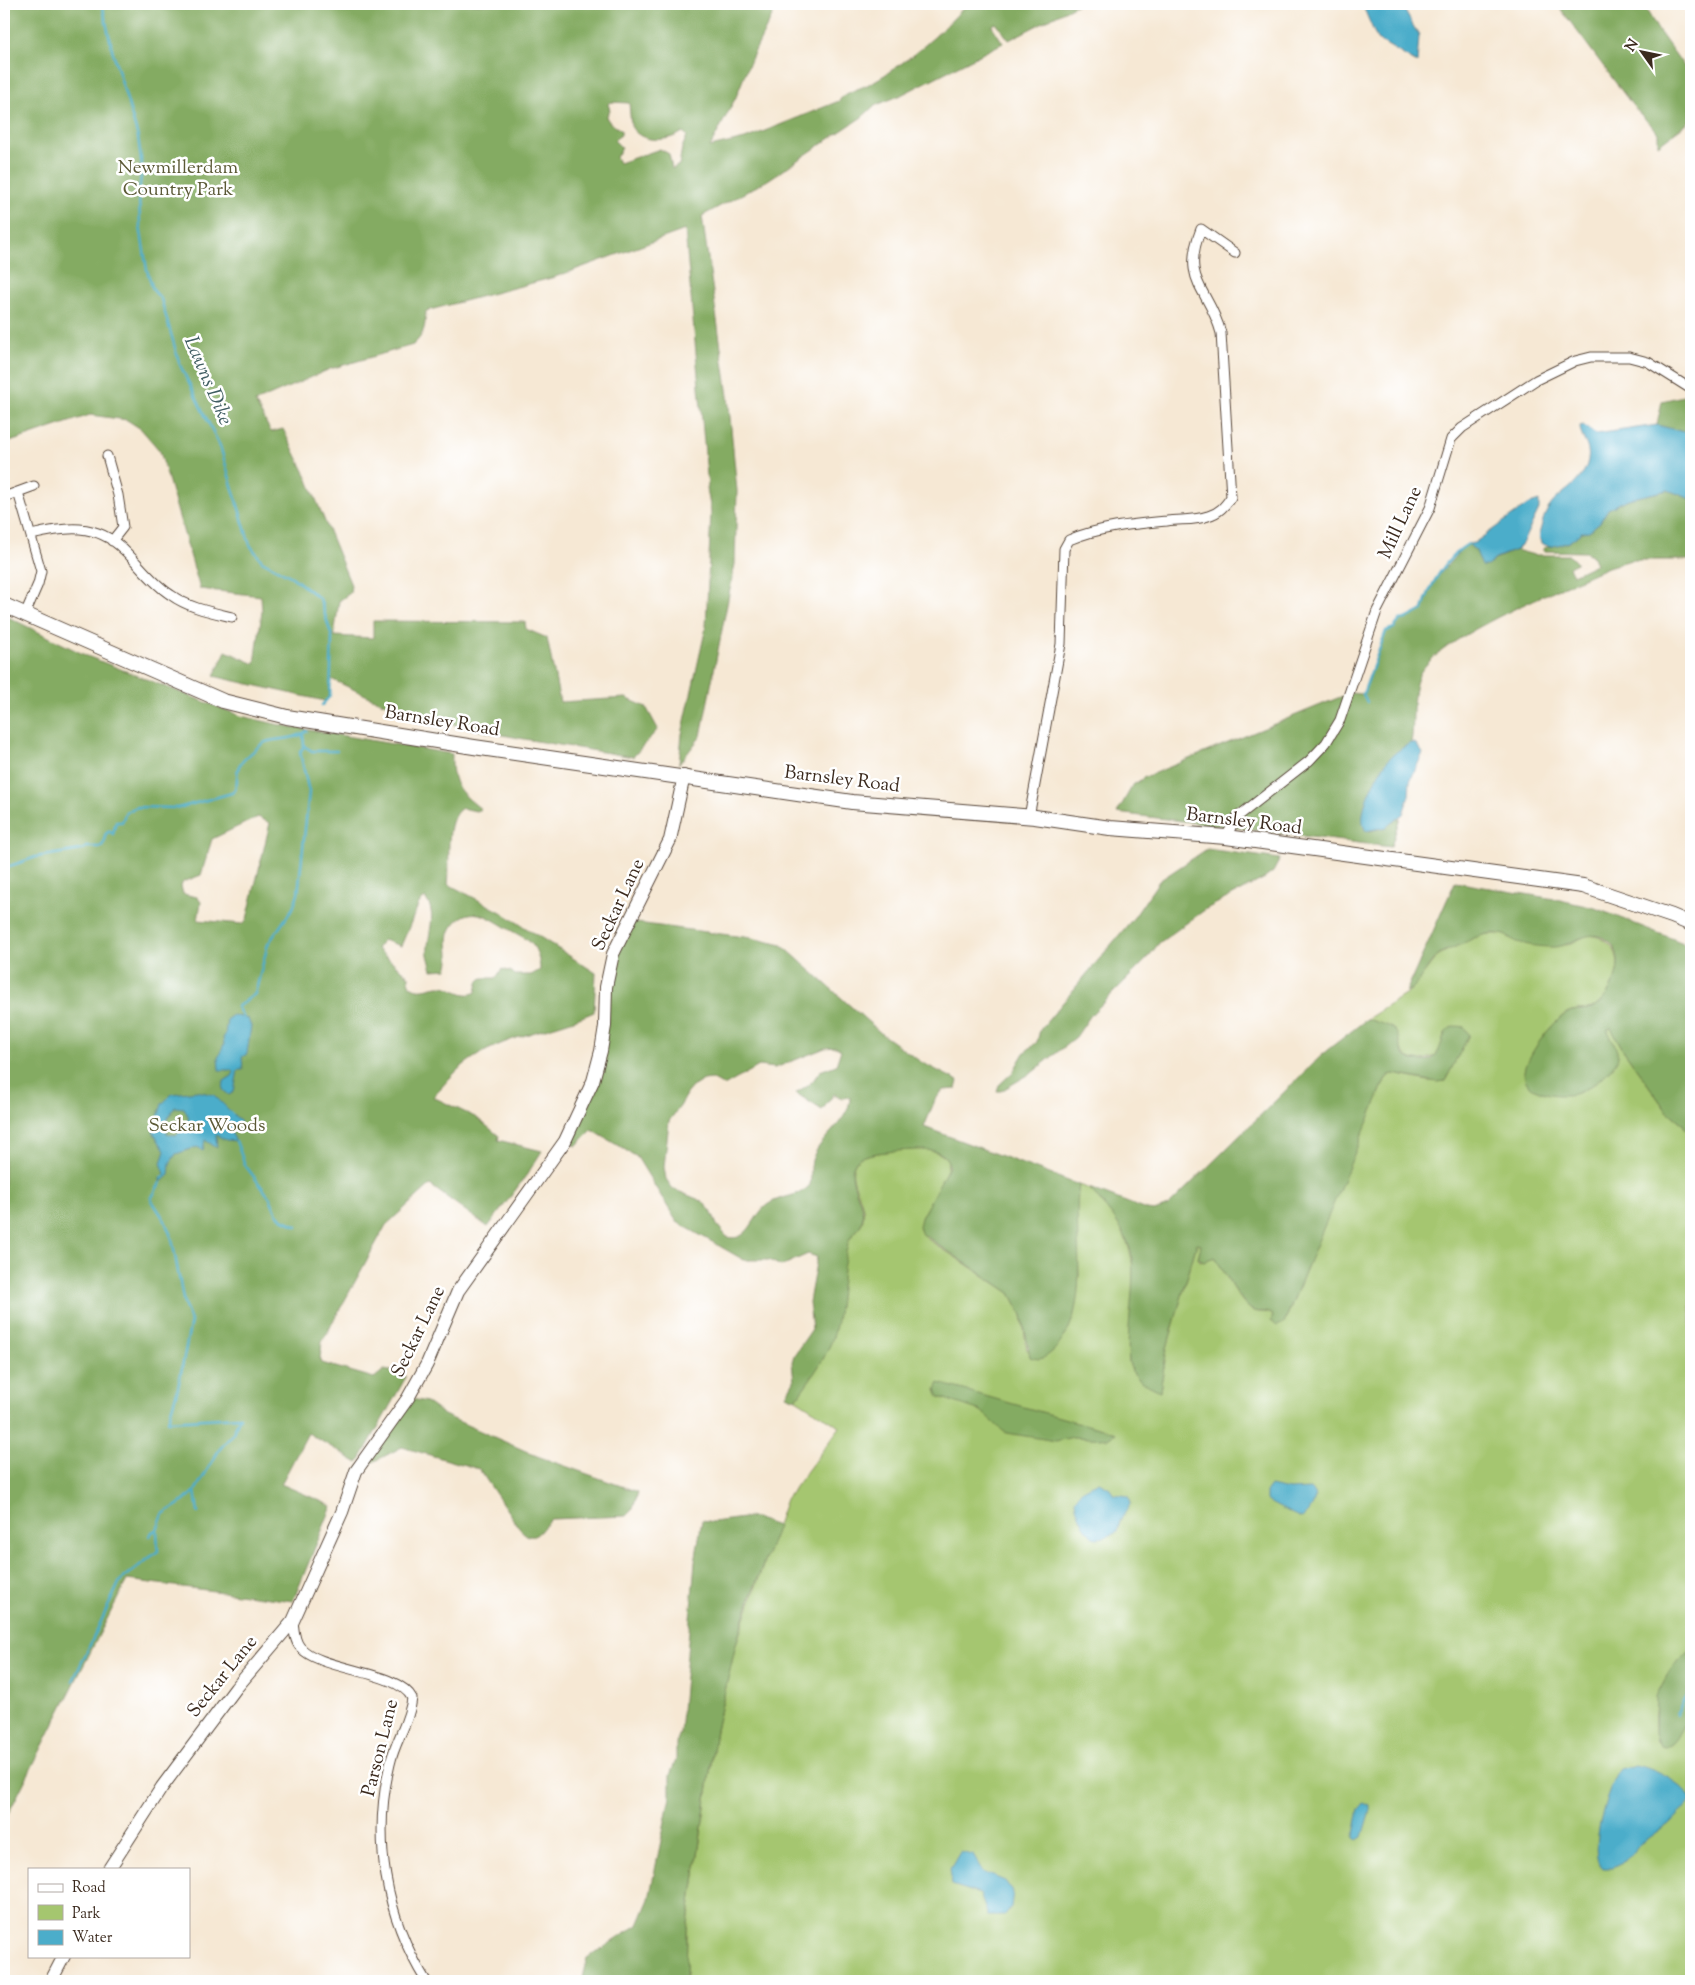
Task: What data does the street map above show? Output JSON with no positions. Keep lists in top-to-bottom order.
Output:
{
  "streets": {
    "main road": ["Barnsley Road"],
    "street": ["Mill Lane", "Seckar Lane", "Parson Lane"]
  },
  "crossings": [
    ["Mill Lane", "Barnsley Road"],
    ["Barnsley Road", "Seckar Lane"],
    ["Seckar Lane", "Parson Lane"]
  ],
  "water": ["Lawns Dike"],
  "parks": ["Newmillerdam Country Park", "Seckar Woods"],
  "legend": ["Road", "Park", "Water"],
  "north": "top left"
}
